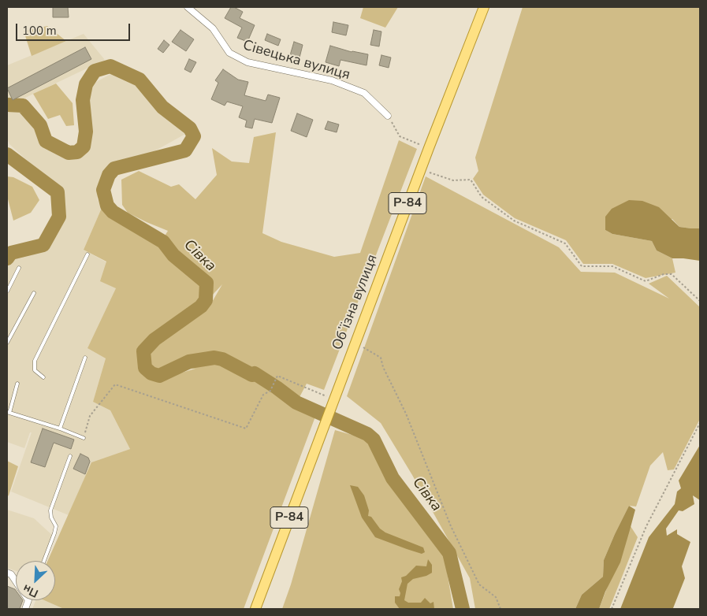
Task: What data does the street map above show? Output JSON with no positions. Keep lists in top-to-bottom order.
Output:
{
  "streets": {
    "main road": ["Р-84", "Обʼїзна вулиця"],
    "street": ["Сівецька вулиця"]
  },
  "water": ["Сівка"],
  "scale_bar": "100 m",
  "north": "bottom left"
}
